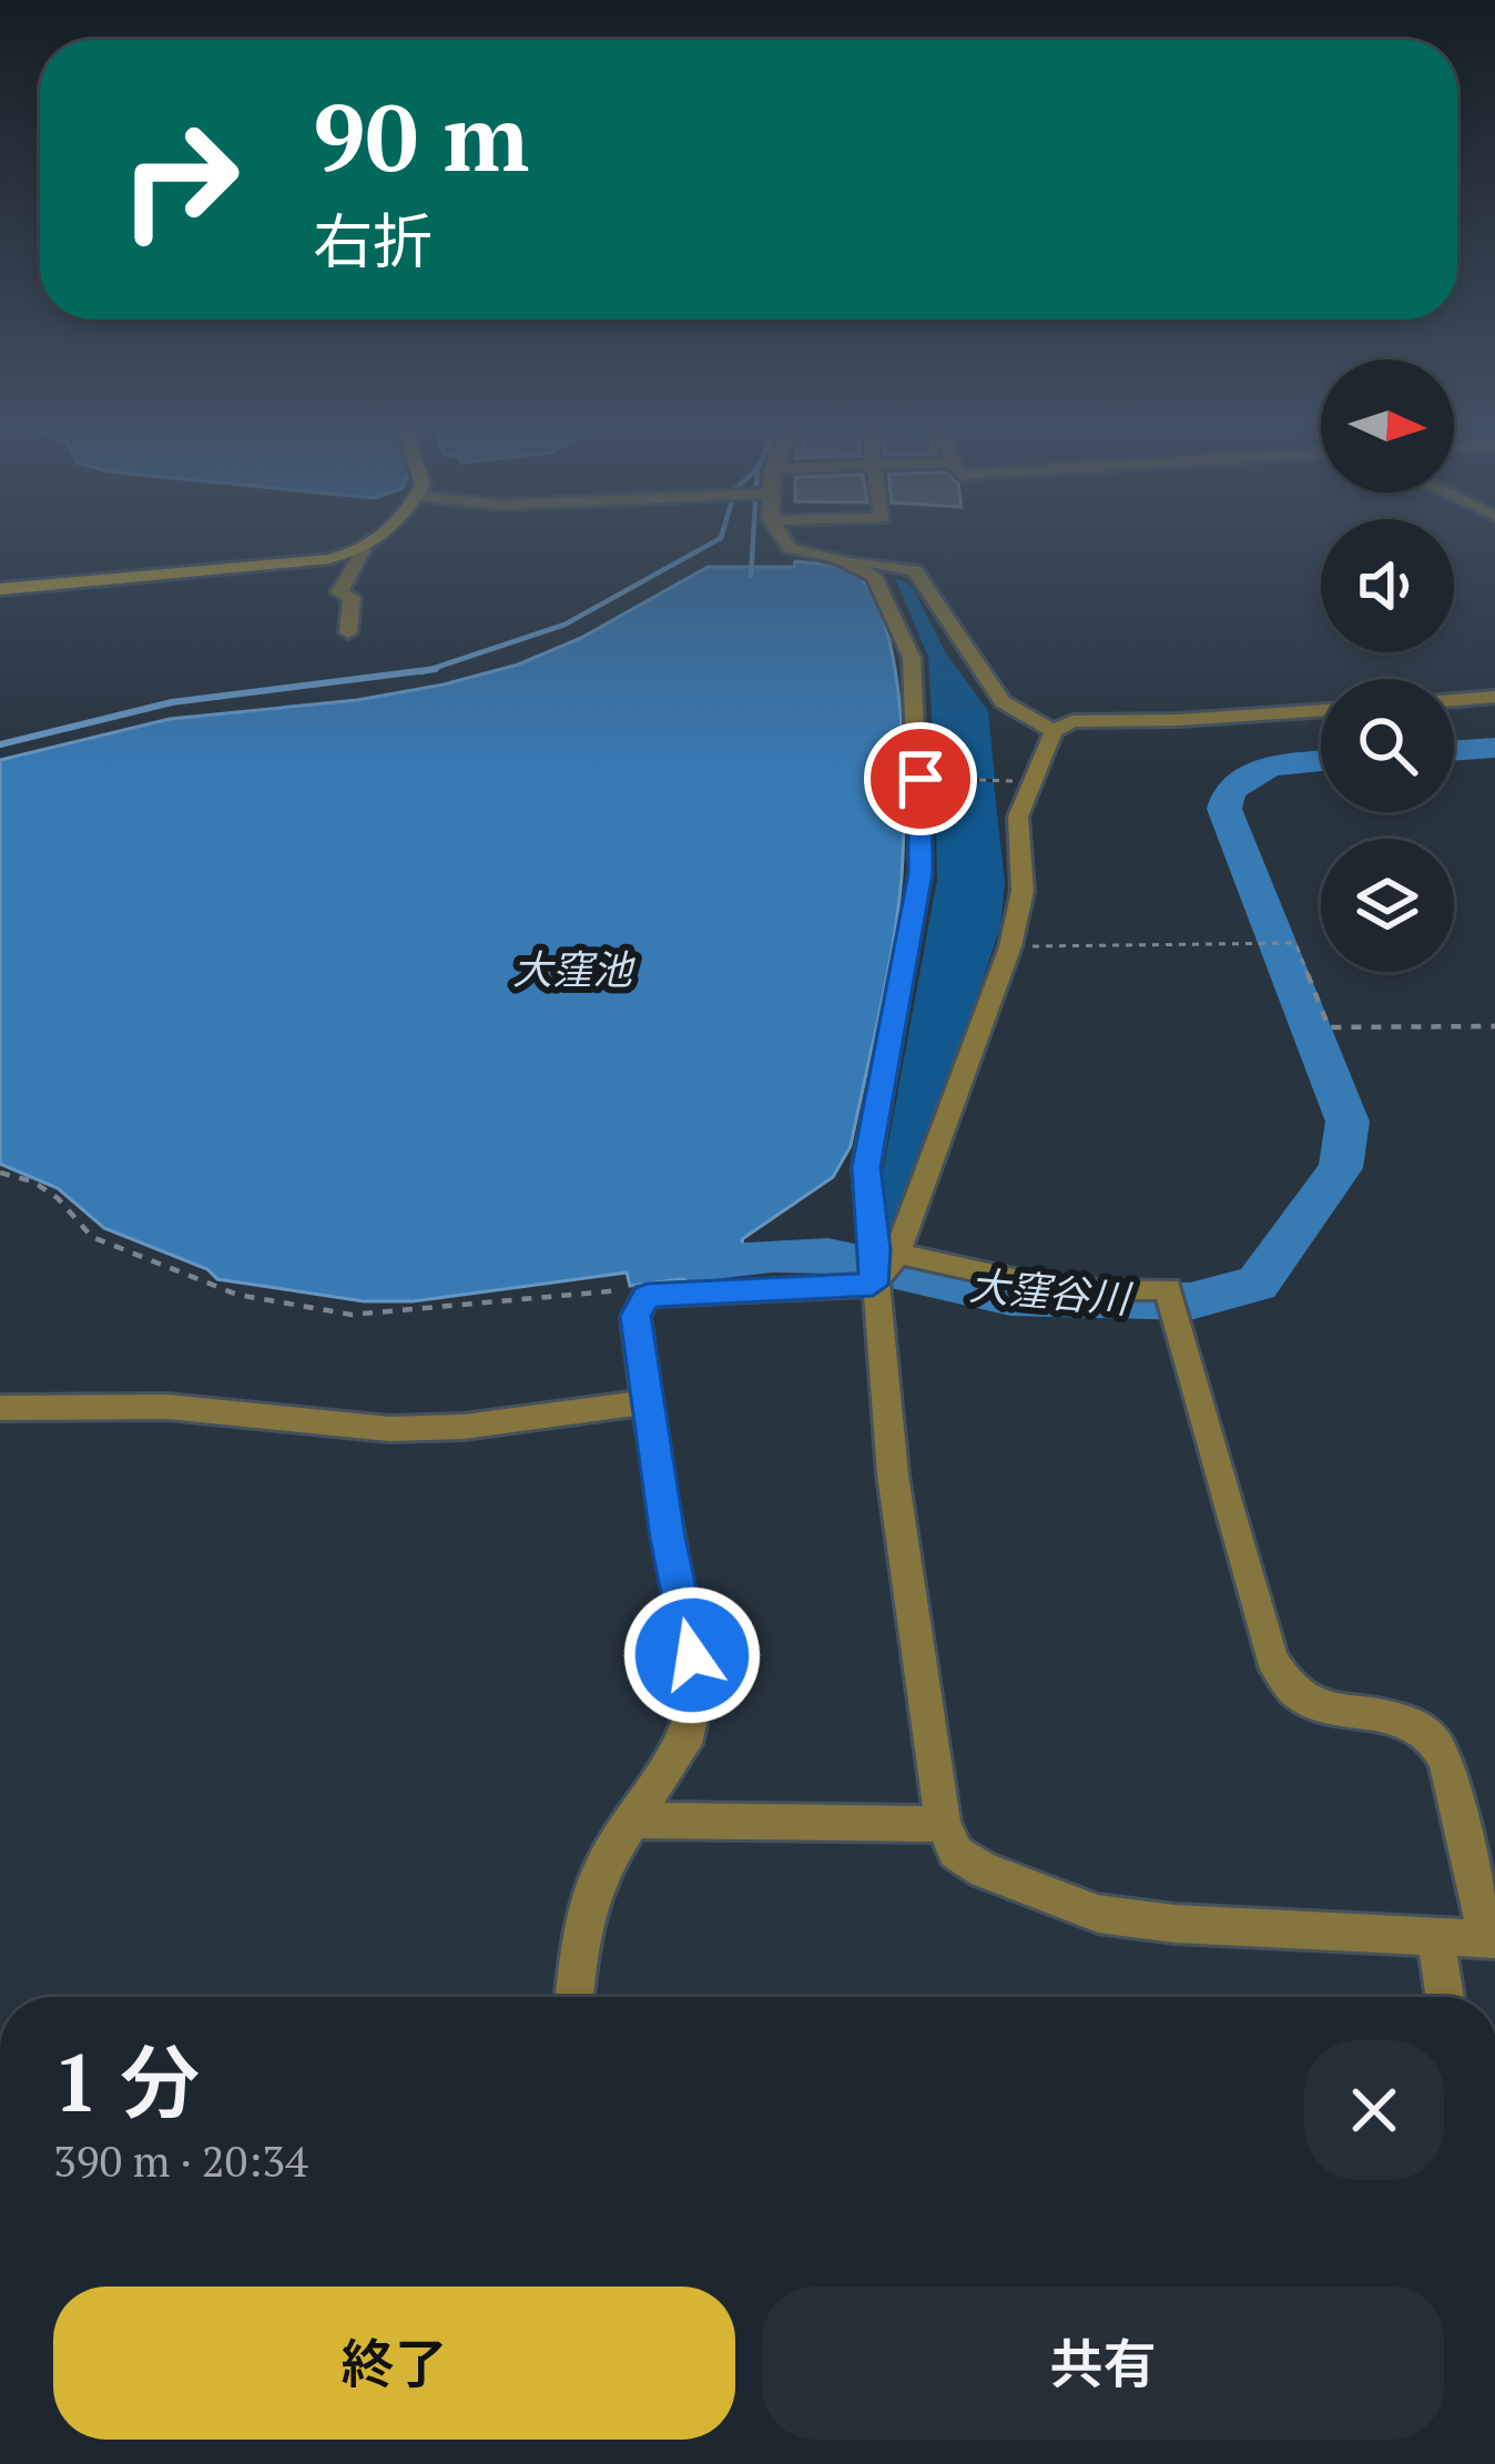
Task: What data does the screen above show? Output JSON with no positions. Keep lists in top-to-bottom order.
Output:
{
  "water": ["大窪池", "大窪谷川"],
  "north": "right",
  "page": {
    "turn": ["90 m", "右折"],
    "heading": ["1 分", "390 m · 20:34"],
    "buttons": ["終了", "共有"]
  }
}
